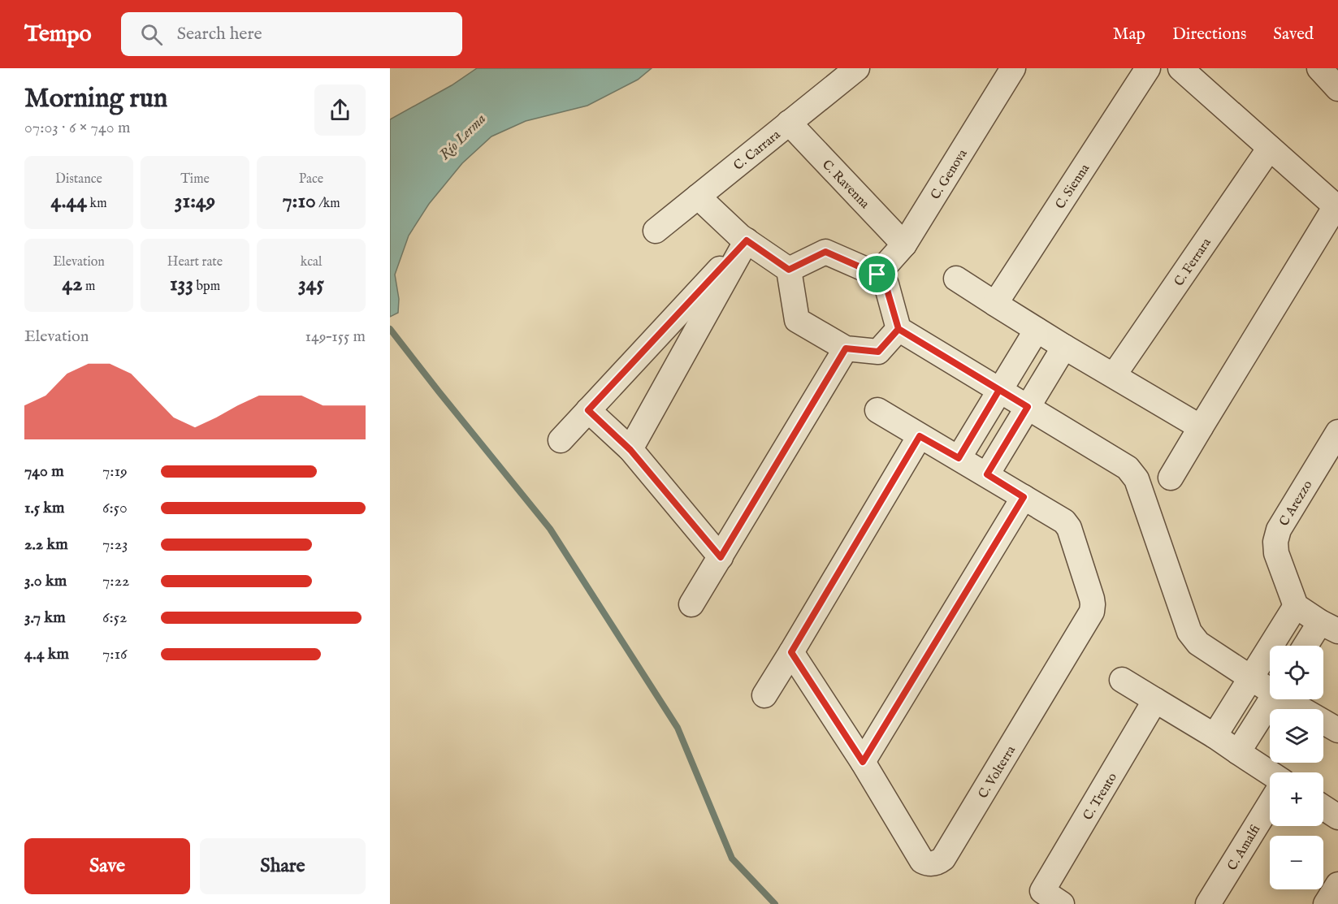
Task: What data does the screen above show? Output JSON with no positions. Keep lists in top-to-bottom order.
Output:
{
  "streets": {
    "street": [
      "C. Carrara",
      "C. Genova",
      "C. Ravenna",
      "C. Sienna",
      "C. Ferrara",
      "C Arezzo",
      "C. Volterra",
      "C. Trento",
      "C. Amalfi"
    ]
  },
  "crossings": [
    ["C. Carrara", "C. Ravenna"],
    ["C. Genova", "C. Ravenna"]
  ],
  "water": ["Río Lerma"],
  "page": {
    "header": "Tempo",
    "search": "Search here",
    "nav": ["Map", "Directions", "Saved"],
    "heading": ["Morning run", "07:03 · 6 × 740 m"],
    "stats": [
      ["Distance", "4.44 km"],
      ["Time", "31:49"],
      ["Pace", "7:10 /km"],
      ["Elevation", "42 m"],
      ["Heart rate", "133 bpm"],
      ["kcal", "345"]
    ],
    "chart": ["Elevation", "149–155 m"],
    "list": [
      {
        "name": "740 m",
        "note": "7:19"
      },
      {
        "name": "1.5 km",
        "note": "6:50"
      },
      {
        "name": "2.2 km",
        "note": "7:23"
      },
      {
        "name": "3.0 km",
        "note": "7:22"
      },
      {
        "name": "3.7 km",
        "note": "6:52"
      },
      {
        "name": "4.4 km",
        "note": "7:16"
      }
    ],
    "map_buttons": ["+", "−"],
    "buttons": ["Save", "Share"]
  }
}
